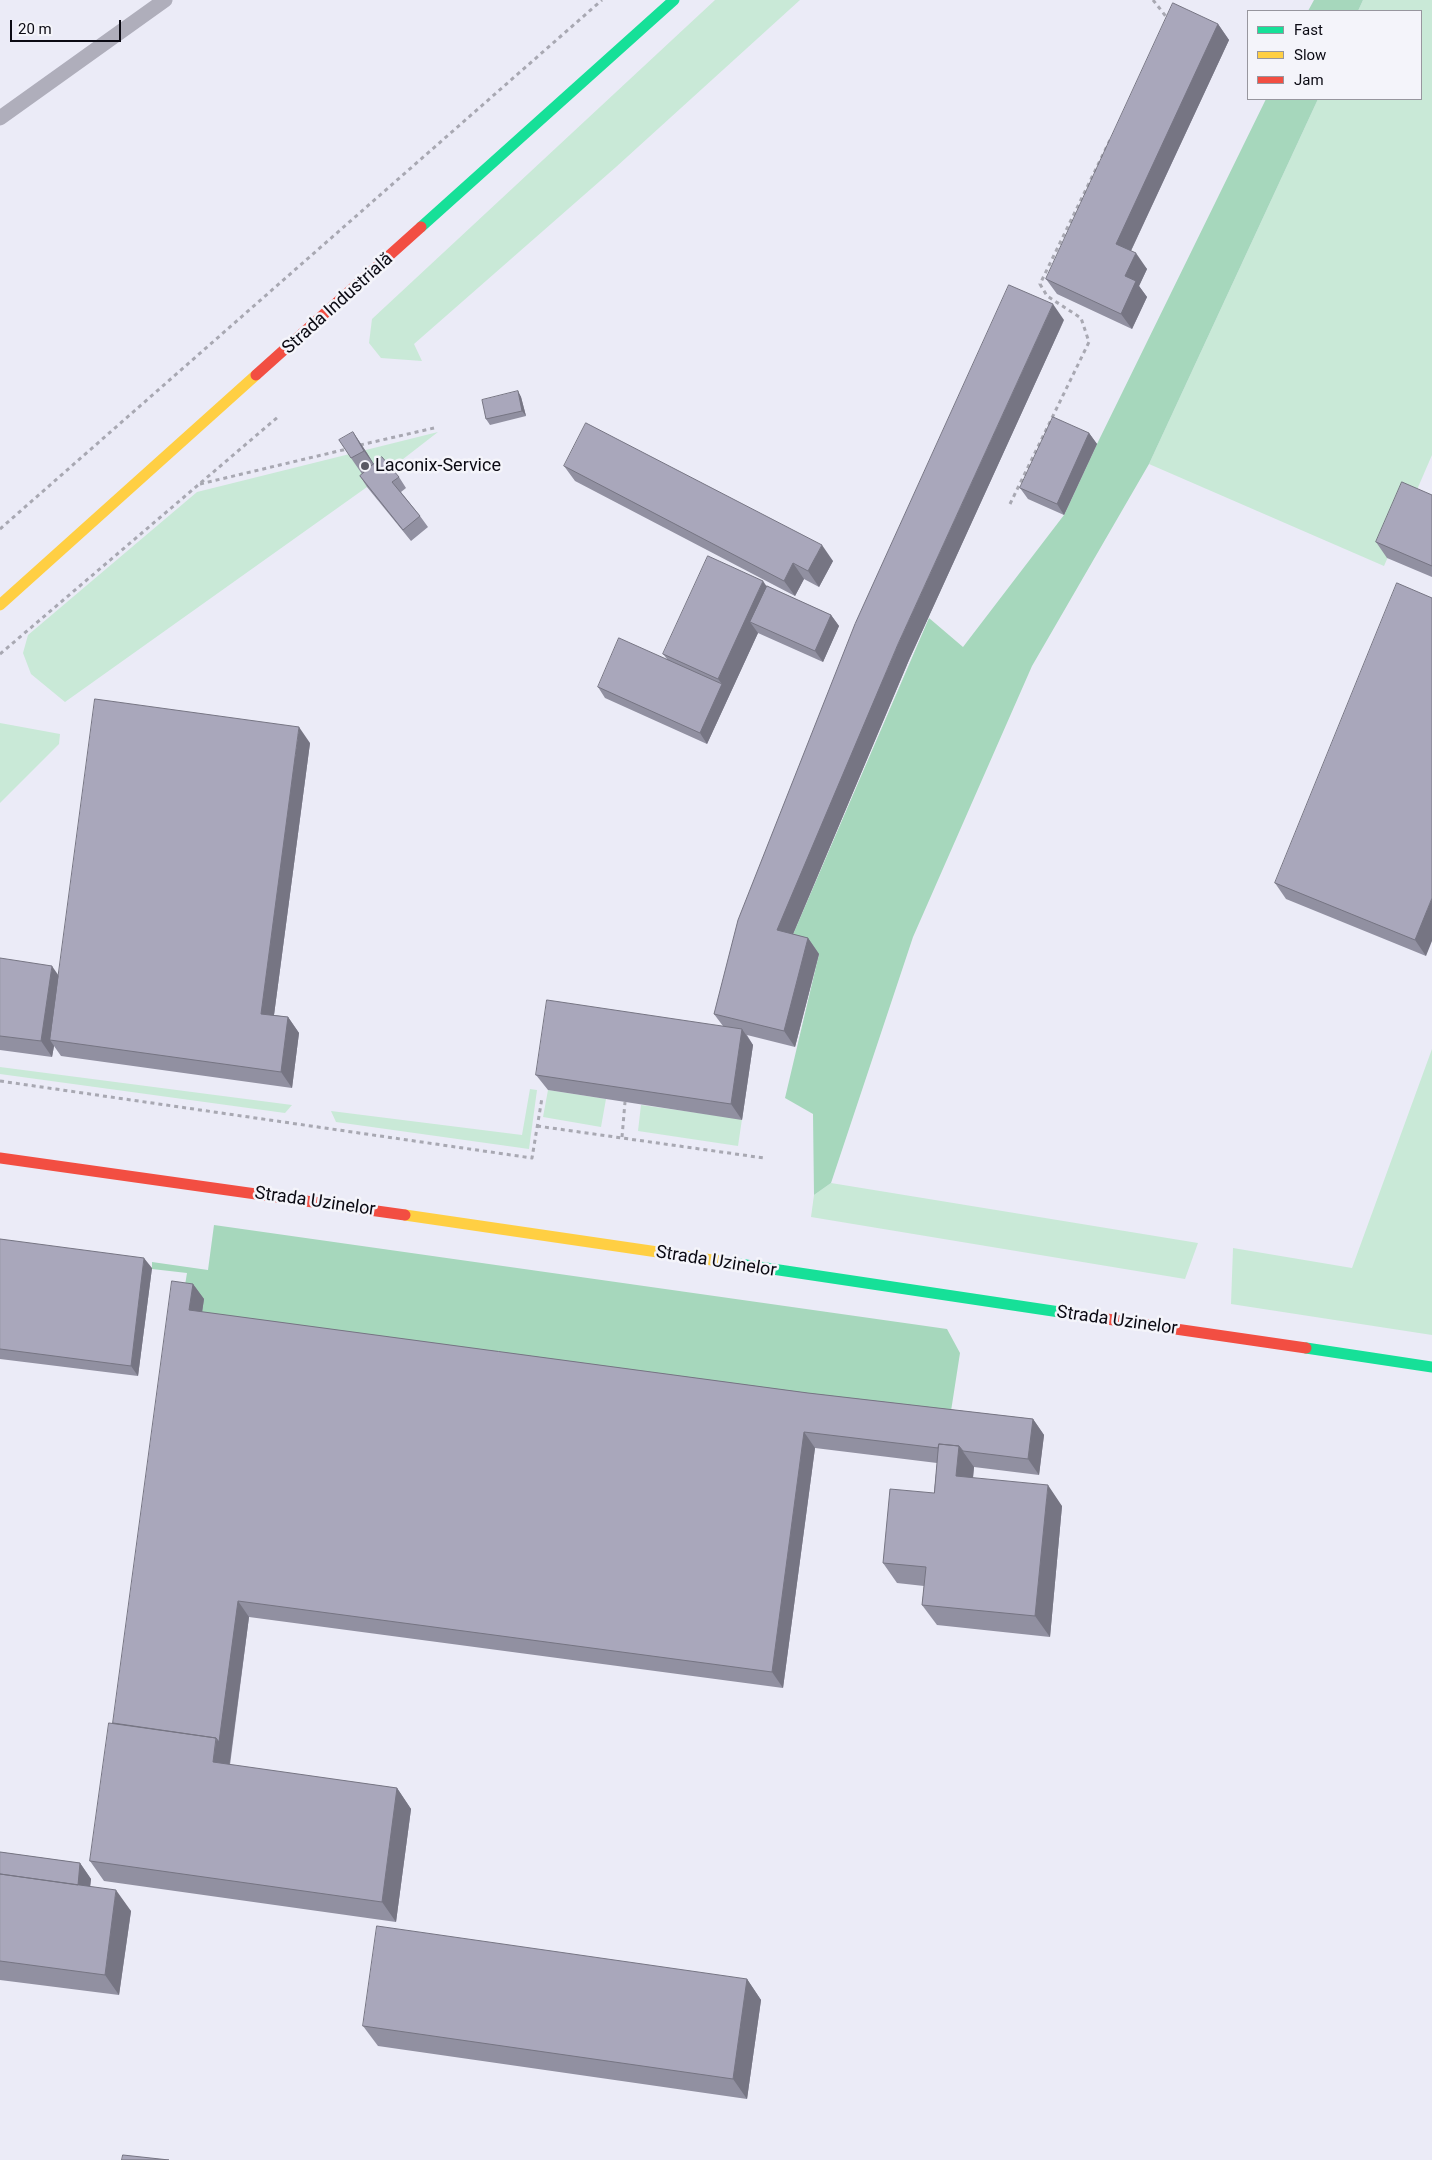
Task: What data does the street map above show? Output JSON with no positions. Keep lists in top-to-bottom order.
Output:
{
  "streets": {
    "street": ["Strada Industrială", "Strada Uzinelor"]
  },
  "places": ["Laconix-Service"],
  "legend": ["Fast", "Slow", "Jam"],
  "scale_bar": "20 m"
}
